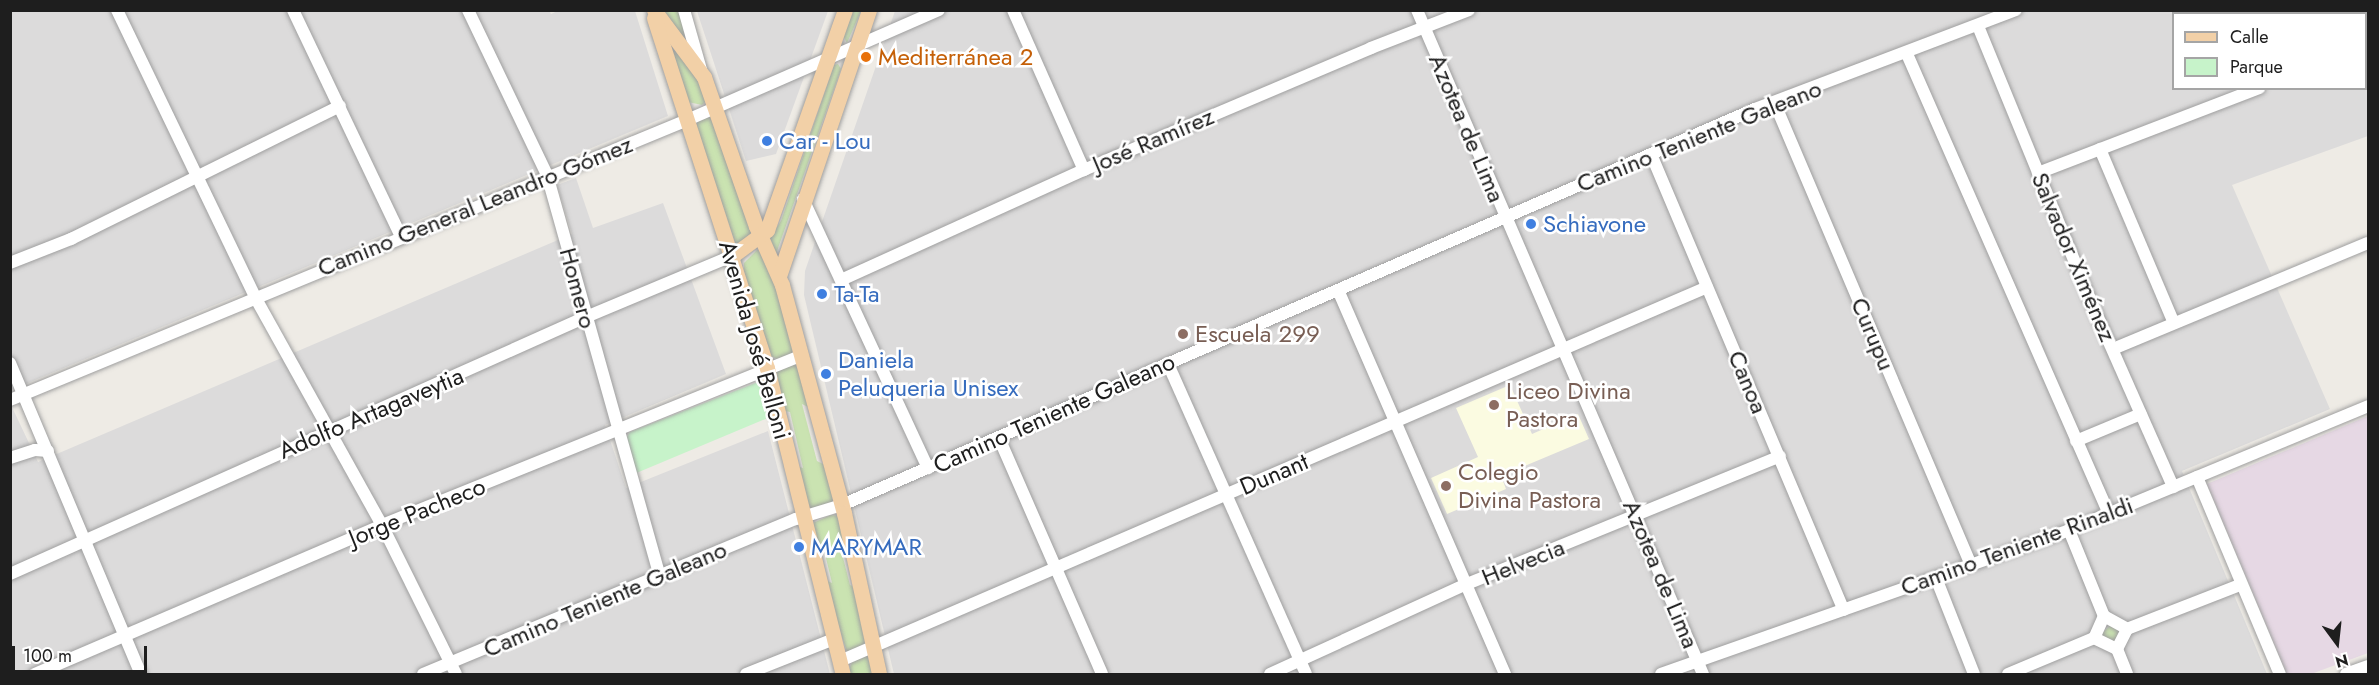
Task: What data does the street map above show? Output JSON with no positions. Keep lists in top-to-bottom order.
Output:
{
  "streets": {
    "main road": ["Avenida José Belloni"],
    "street": [
      "Azotea de Lima",
      "Camino Teniente Galeano",
      "José Ramírez",
      "Camino General Leandro Gómez",
      "Salvador Ximénez",
      "Homero",
      "Curupu",
      "Canoa",
      "Adolfo Artagaveytia",
      "Dunant",
      "Jorge Pacheco",
      "Camino Teniente Rinaldi",
      "Helvecia"
    ]
  },
  "crossings": [
    ["Azotea de Lima", "Camino Teniente Galeano"],
    ["Azotea de Lima", "José Ramírez"],
    ["Azotea de Lima", "Dunant"],
    ["Azotea de Lima", "Camino Teniente Rinaldi"],
    ["Azotea de Lima", "Helvecia"],
    ["Camino Teniente Galeano", "Salvador Ximénez"],
    ["Camino Teniente Galeano", "Homero"],
    ["Camino Teniente Galeano", "Curupu"],
    ["Camino Teniente Galeano", "Avenida José Belloni"],
    ["Camino Teniente Galeano", "Canoa"],
    ["Camino General Leandro Gómez", "Homero"],
    ["Camino General Leandro Gómez", "Avenida José Belloni"],
    ["Salvador Ximénez", "Camino Teniente Rinaldi"],
    ["Homero", "Adolfo Artagaveytia"],
    ["Homero", "Jorge Pacheco"],
    ["Curupu", "Camino Teniente Rinaldi"],
    ["Avenida José Belloni", "Adolfo Artagaveytia"],
    ["Avenida José Belloni", "Dunant"],
    ["Avenida José Belloni", "Jorge Pacheco"],
    ["Canoa", "Dunant"],
    ["Canoa", "Camino Teniente Rinaldi"],
    ["Canoa", "Helvecia"]
  ],
  "places": [
    "Mediterránea 2",
    "Car - Lou",
    "Schiavone",
    "Ta-Ta",
    "Escuela 299",
    "Daniela Peluqueria Unisex",
    "Liceo Divina Pastora",
    "Colegio Divina Pastora",
    "MARYMAR"
  ],
  "legend": ["Calle", "Parque"],
  "scale_bar": "100 m",
  "north": "bottom"
}
